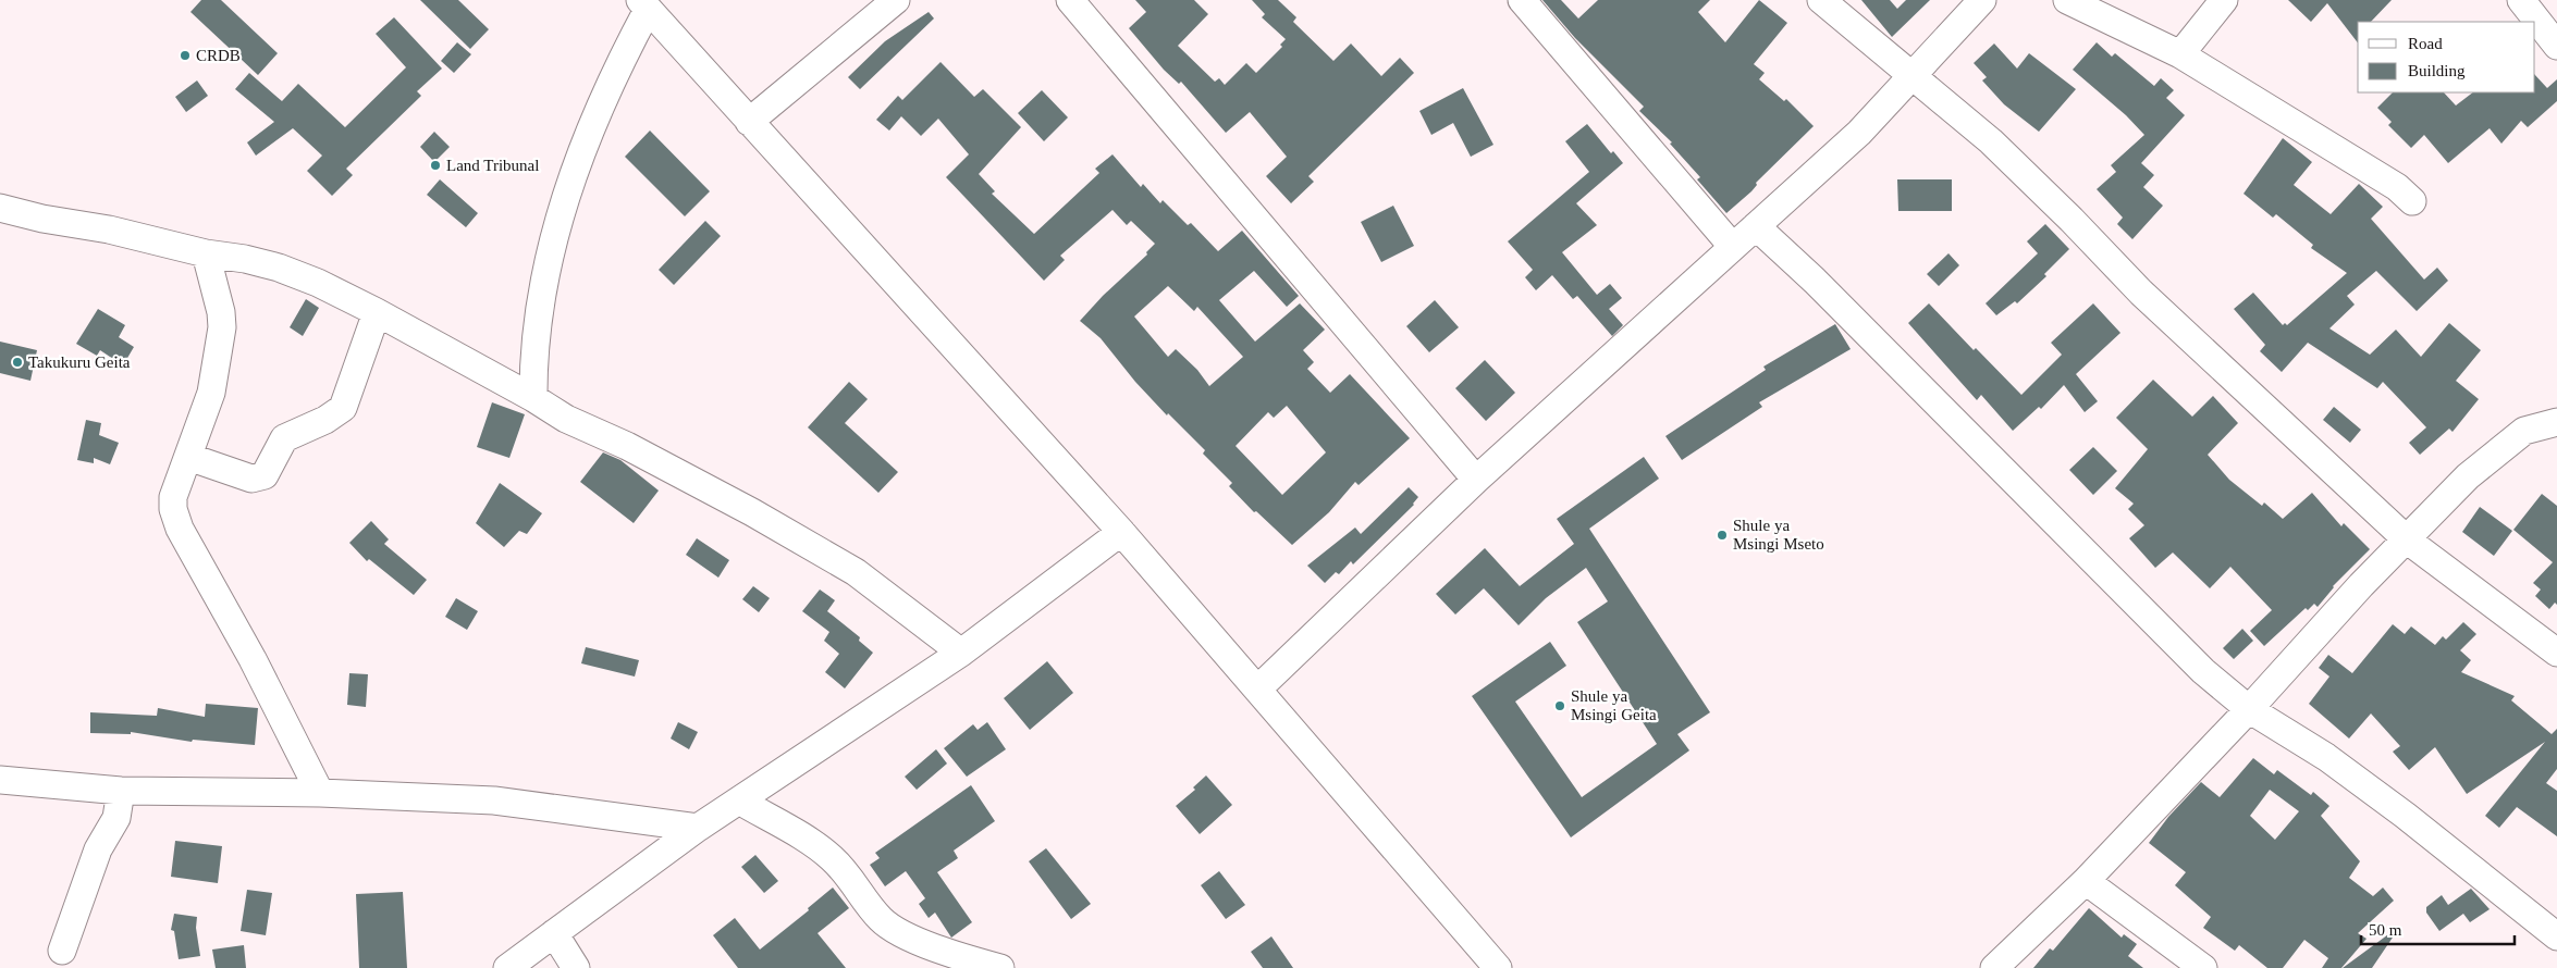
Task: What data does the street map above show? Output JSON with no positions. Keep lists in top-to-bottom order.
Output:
{
  "places": [
    "CRDB",
    "Land Tribunal",
    "Takukuru Geita",
    "Shule ya Msingi Mseto",
    "Shule ya Msingi Geita"
  ],
  "legend": ["Road", "Building"],
  "scale_bar": "50 m"
}
